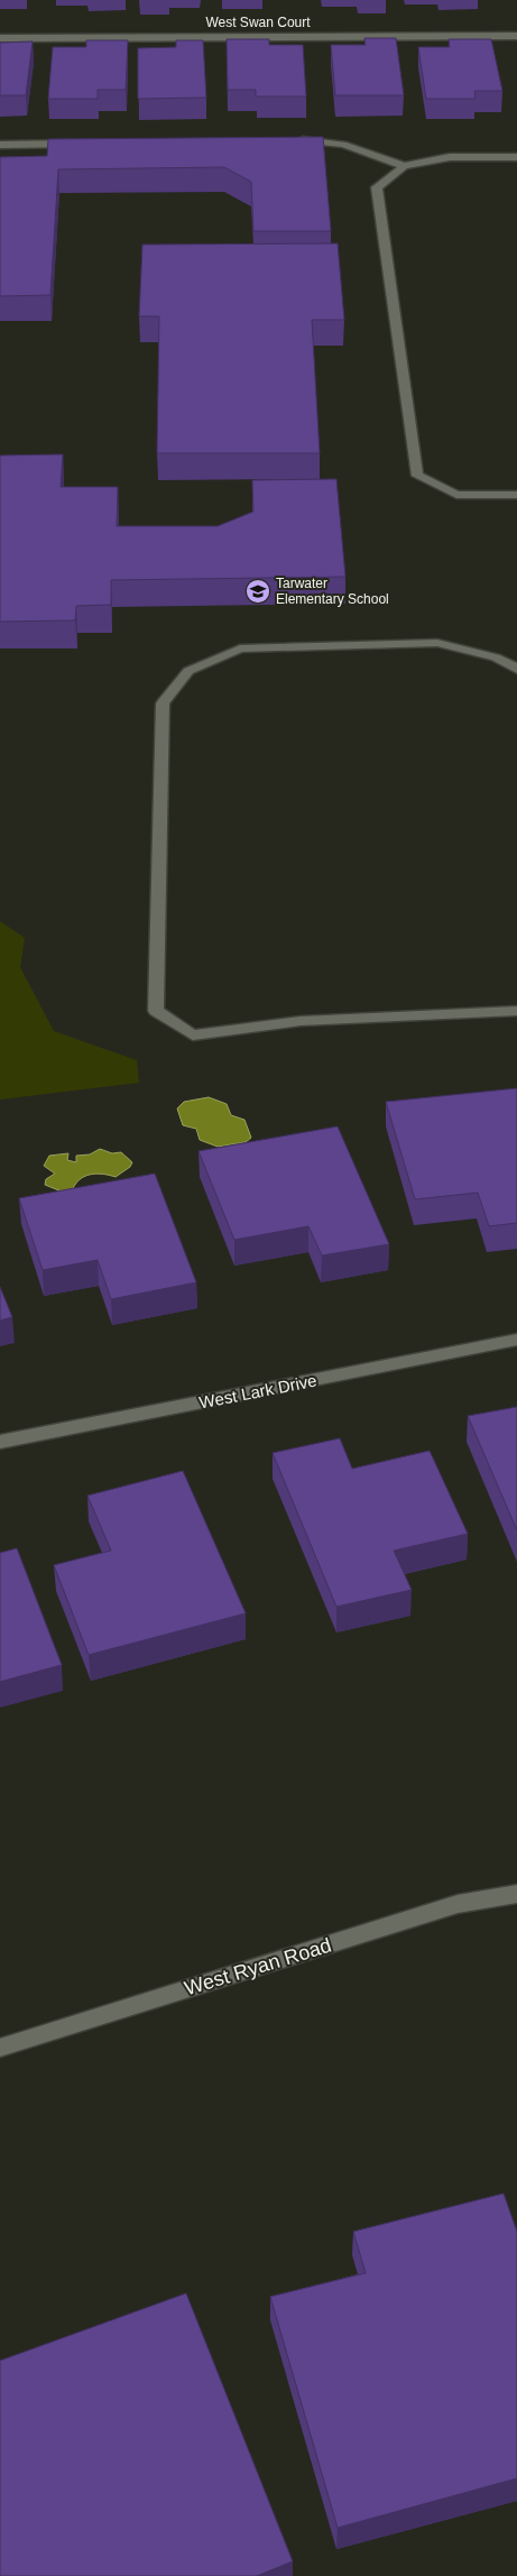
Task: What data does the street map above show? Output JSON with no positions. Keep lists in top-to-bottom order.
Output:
{
  "streets": {
    "street": ["West Swan Court", "West Lark Drive", "West Ryan Road"]
  },
  "places": {
    "school or university": ["Tarwater Elementary School"]
  }
}
